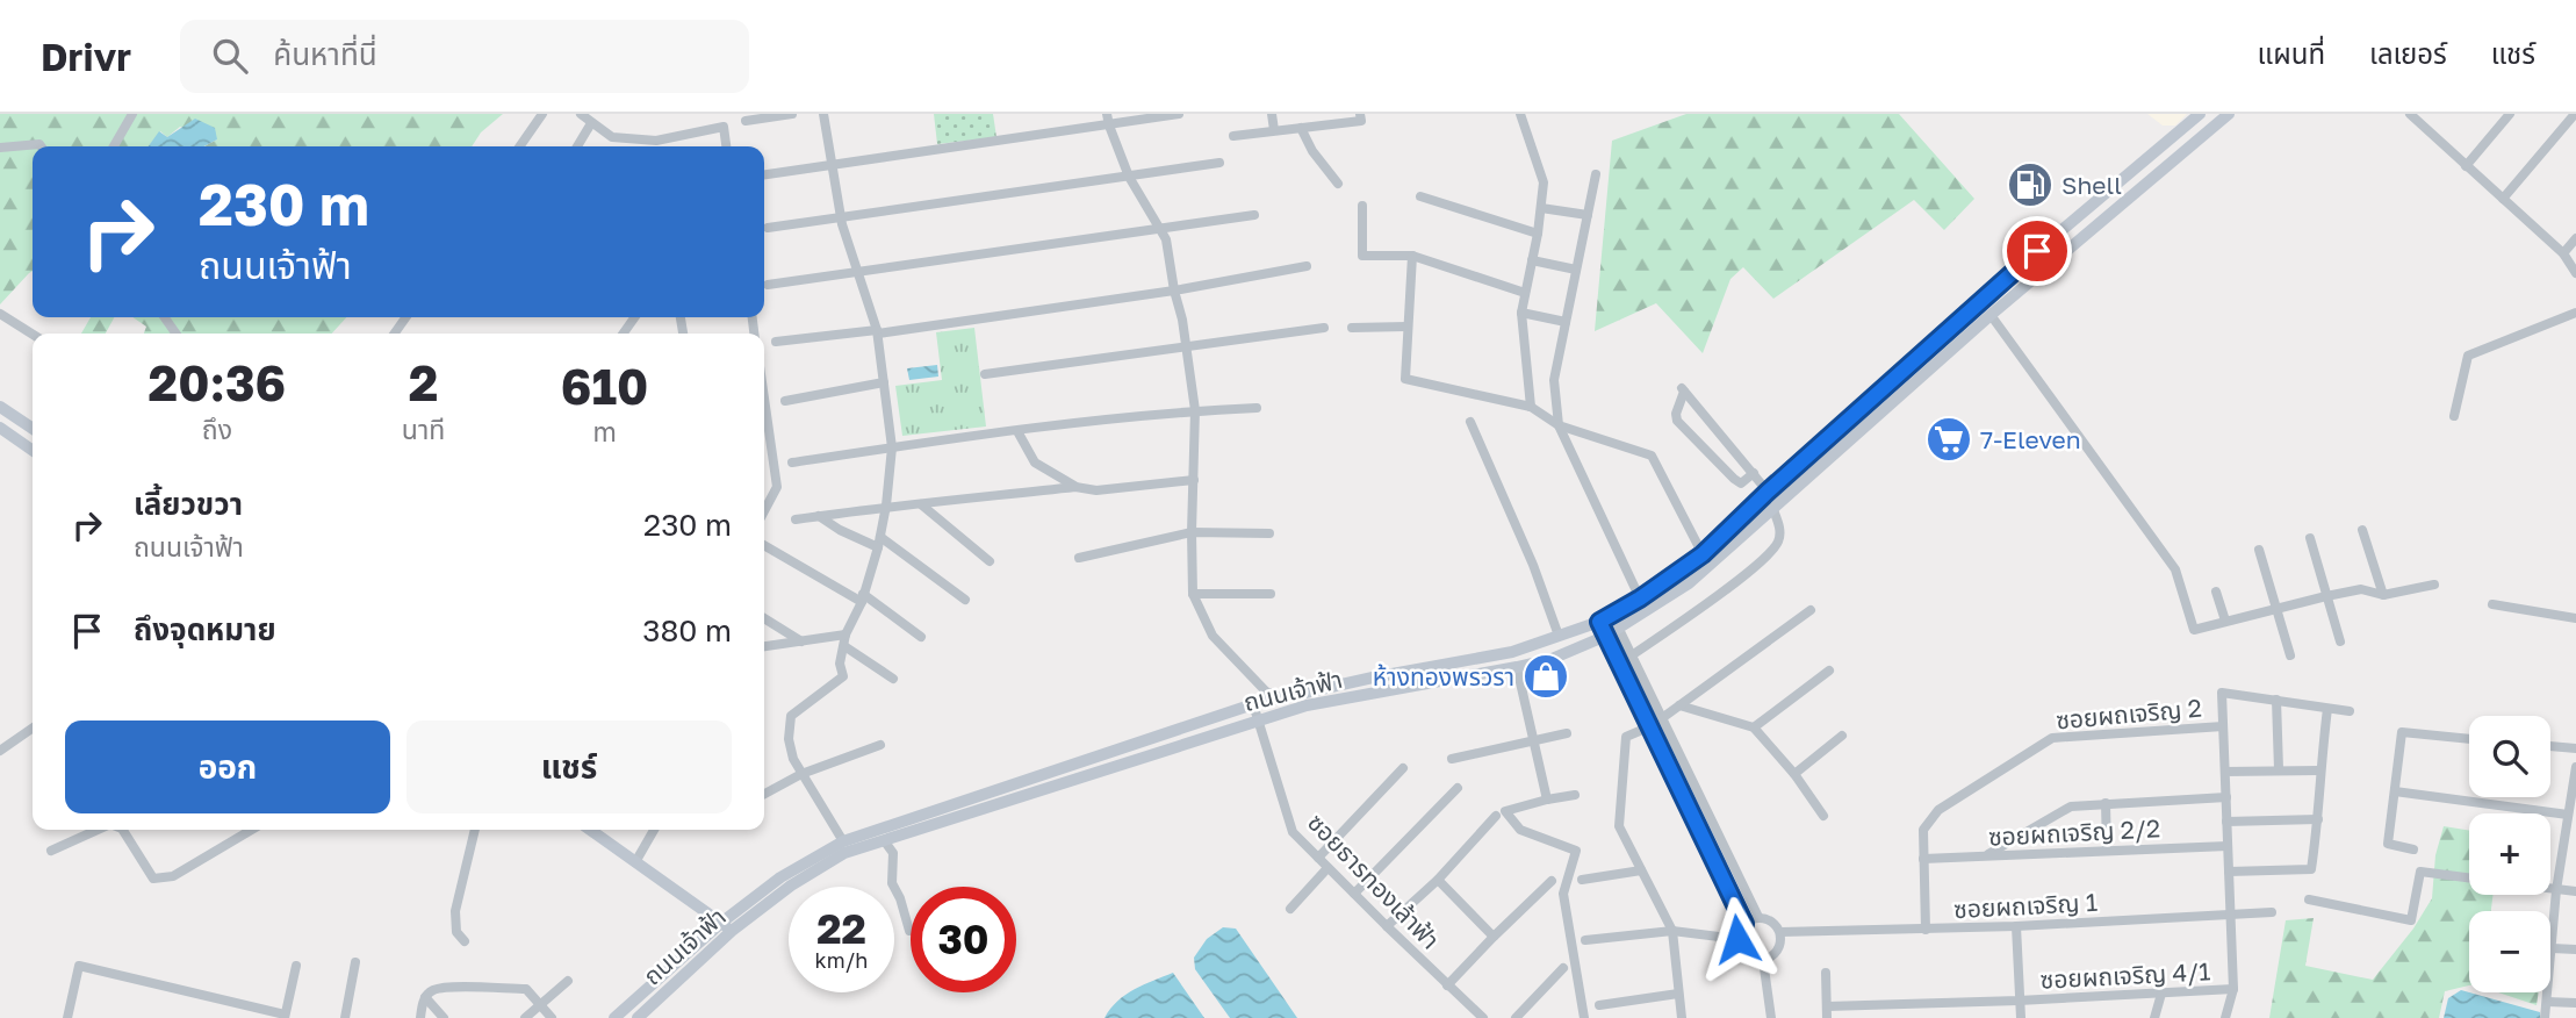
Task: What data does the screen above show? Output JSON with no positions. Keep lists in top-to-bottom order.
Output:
{
  "streets": {
    "main road": ["ถนนเจ้าฟ้า"],
    "street": [
      "ซอยผถเจริญ 2",
      "ซอยผถเจริญ 2/2",
      "ซอยธารทองเล้าฟ้า",
      "ซอยผถเจริญ 1",
      "ซอยผถเจริญ 4/1"
    ]
  },
  "crossings": [
    ["ถนนเจ้าฟ้า", "ซอยธารทองเล้าฟ้า"],
    ["ซอยผถเจริญ 2", "ซอยผถเจริญ 2/2"],
    ["ซอยผถเจริญ 2", "ซอยผถเจริญ 1"],
    ["ซอยผถเจริญ 2", "ซอยผถเจริญ 4/1"],
    ["ซอยผถเจริญ 1", "ซอยผถเจริญ 4/1"]
  ],
  "places": {
    "fuel station": ["Shell"],
    "supermarket": ["7-Eleven"],
    "shop": ["ห้างทองพรวรา"]
  },
  "page": {
    "header": "Drivr",
    "search": "ค้นหาที่นี่",
    "nav": ["แผนที่", "เลเยอร์", "แชร์"],
    "turn": ["230 m", "ถนนเจ้าฟ้า"],
    "eta": [
      "20:36",
      "ถึง",
      "2",
      "นาที",
      "610",
      "m"
    ],
    "list": [
      {
        "name": "เลี้ยวขวา",
        "note": "ถนนเจ้าฟ้า",
        "value": "230 m"
      },
      {
        "name": "ถึงจุดหมาย",
        "value": "380 m"
      }
    ],
    "buttons": ["ออก", "แชร์"],
    "map_buttons": ["+", "−"],
    "speed": "22 km/h",
    "limit": "30"
  }
}
